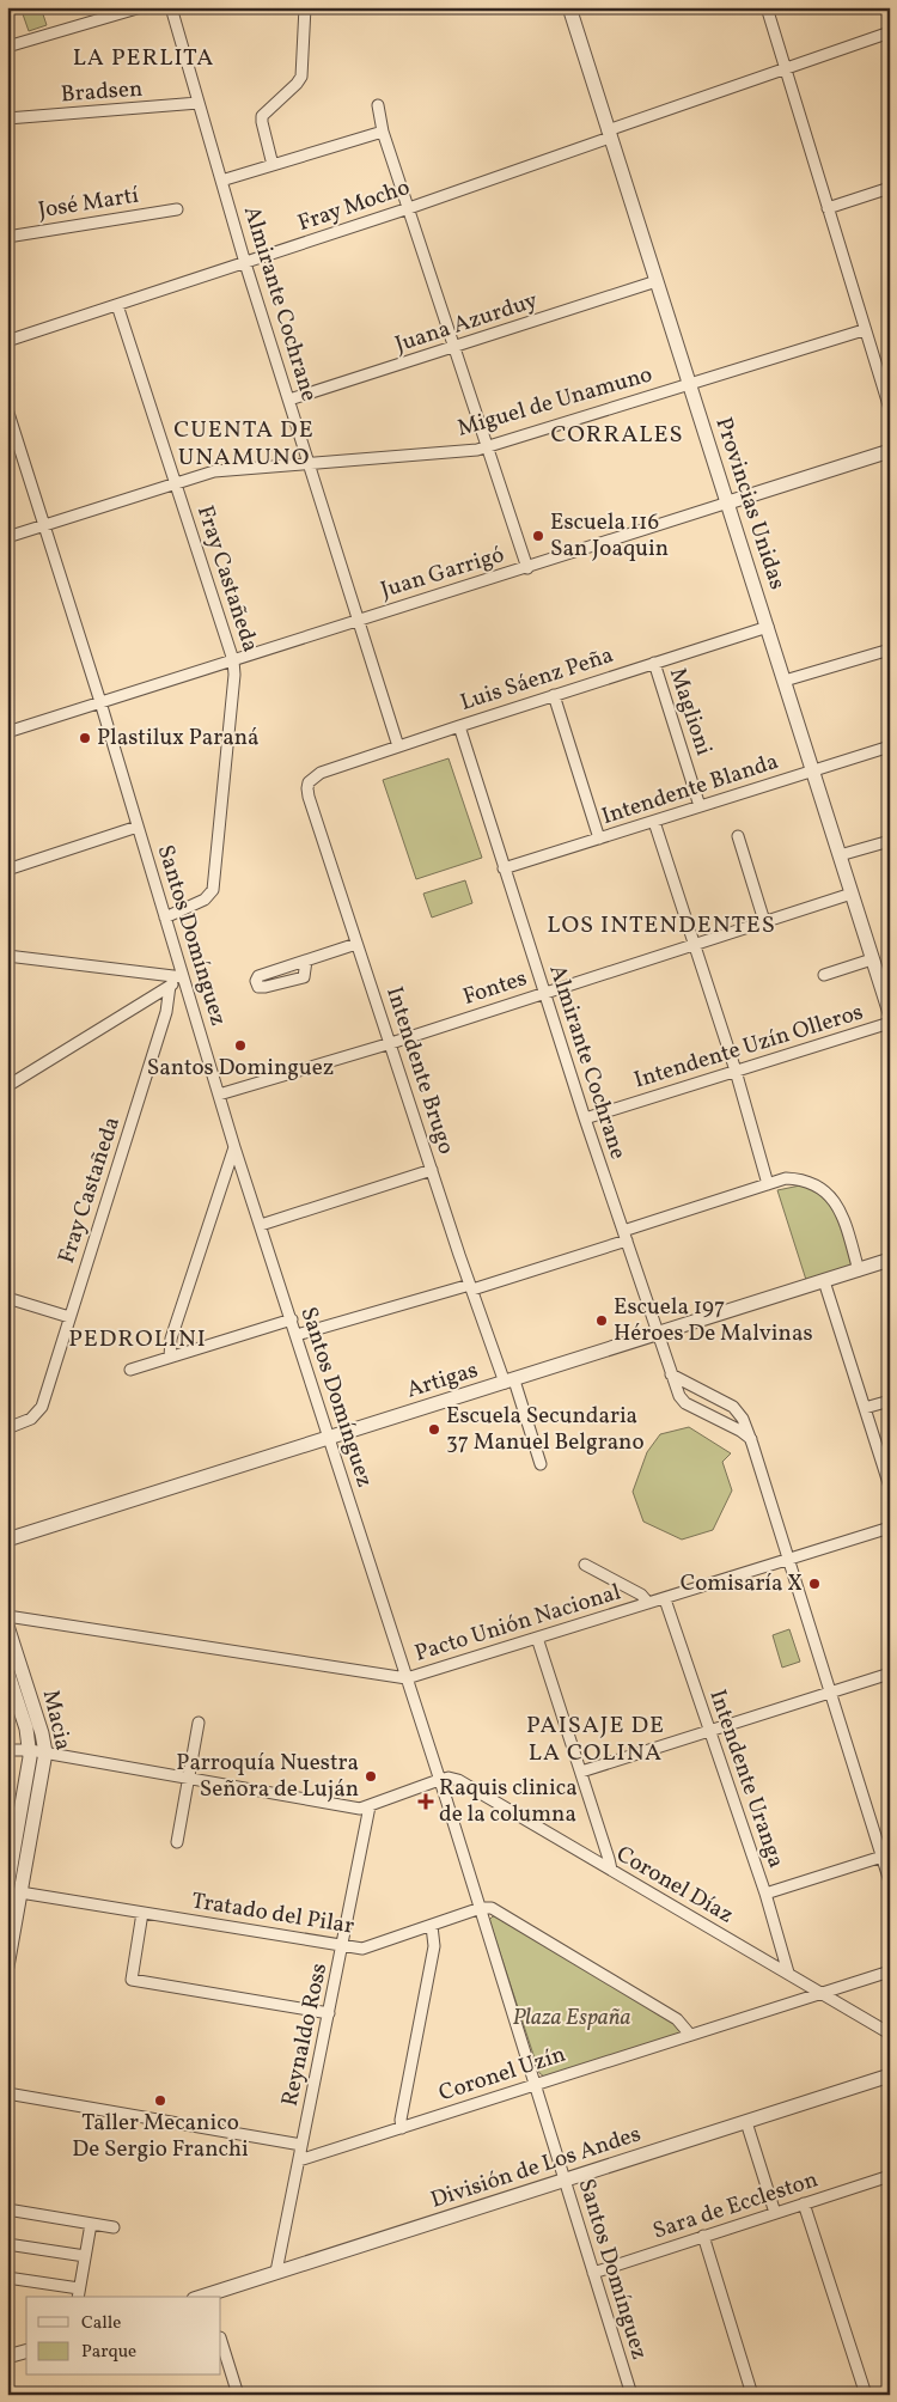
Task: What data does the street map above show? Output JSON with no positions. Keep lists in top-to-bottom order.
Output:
{
  "streets": {
    "street": [
      "Bradsen",
      "José Martí",
      "Fray Mocho",
      "Almirante Cochrane",
      "Juana Azurduy",
      "Miguel de Unamuno",
      "Provincias Unidas",
      "Juan Garrigó",
      "Fray Castañeda",
      "Luis Sáenz Peña",
      "Maglioni",
      "Intendente Blanda",
      "Santos Domínguez",
      "Fontes",
      "Intendente Uzín Olleros",
      "Intendente Brugo",
      "Artigas",
      "Pacto Unión Nacional",
      "Macia",
      "Intendente Uranga",
      "Coronel Díaz",
      "Tratado del Pilar",
      "Reynaldo Ross",
      "Coronel Uzín",
      "División de Los Andes",
      "Sara de Eccleston"
    ]
  },
  "crossings": [
    ["Bradsen", "Almirante Cochrane"],
    ["Fray Mocho", "Almirante Cochrane"],
    ["Fray Mocho", "Provincias Unidas"],
    ["Fray Mocho", "Fray Castañeda"],
    ["Almirante Cochrane", "Juana Azurduy"],
    ["Almirante Cochrane", "Miguel de Unamuno"],
    ["Almirante Cochrane", "Juan Garrigó"],
    ["Almirante Cochrane", "Luis Sáenz Peña"],
    ["Almirante Cochrane", "Intendente Blanda"],
    ["Almirante Cochrane", "Fontes"],
    ["Almirante Cochrane", "Intendente Uzín Olleros"],
    ["Almirante Cochrane", "Artigas"],
    ["Juana Azurduy", "Provincias Unidas"],
    ["Miguel de Unamuno", "Provincias Unidas"],
    ["Miguel de Unamuno", "Fray Castañeda"],
    ["Miguel de Unamuno", "Santos Domínguez"],
    ["Provincias Unidas", "Juan Garrigó"],
    ["Provincias Unidas", "Luis Sáenz Peña"],
    ["Provincias Unidas", "Intendente Blanda"],
    ["Provincias Unidas", "Fontes"],
    ["Juan Garrigó", "Fray Castañeda"],
    ["Juan Garrigó", "Santos Domínguez"],
    ["Fray Castañeda", "Santos Domínguez"],
    ["Luis Sáenz Peña", "Maglioni"],
    ["Luis Sáenz Peña", "Intendente Brugo"],
    ["Maglioni", "Intendente Blanda"],
    ["Santos Domínguez", "Fontes"],
    ["Santos Domínguez", "Artigas"],
    ["Santos Domínguez", "Pacto Unión Nacional"],
    ["Santos Domínguez", "Coronel Díaz"],
    ["Santos Domínguez", "Tratado del Pilar"],
    ["Santos Domínguez", "Coronel Uzín"],
    ["Santos Domínguez", "División de Los Andes"],
    ["Santos Domínguez", "Sara de Eccleston"],
    ["Fontes", "Intendente Brugo"],
    ["Intendente Brugo", "Artigas"],
    ["Pacto Unión Nacional", "Intendente Uranga"],
    ["Macia", "Tratado del Pilar"],
    ["Intendente Uranga", "Coronel Díaz"],
    ["Coronel Díaz", "Coronel Uzín"],
    ["Tratado del Pilar", "Reynaldo Ross"],
    ["Reynaldo Ross", "Coronel Uzín"],
    ["Reynaldo Ross", "División de Los Andes"]
  ],
  "districts": [
    "LA PERLITA",
    "CUENTA DE UNAMUNO",
    "CORRALES",
    "LOS INTENDENTES",
    "PEDROLINI",
    "PAISAJE DE LA COLINA"
  ],
  "parks": ["Plaza España"],
  "places": {
    "other": [
      "Escuela 116 San Joaquin",
      "Plastilux Paraná",
      "Santos Dominguez",
      "Escuela 197 Héroes De Malvinas",
      "Escuela Secundaria 37 Manuel Belgrano",
      "Comisaría X",
      "Parroquía Nuestra Señora de Luján",
      "Taller Mecanico De Sergio Franchi"
    ],
    "health": ["Raquis clinica de la columna"]
  },
  "legend": ["Calle", "Parque"]
}
